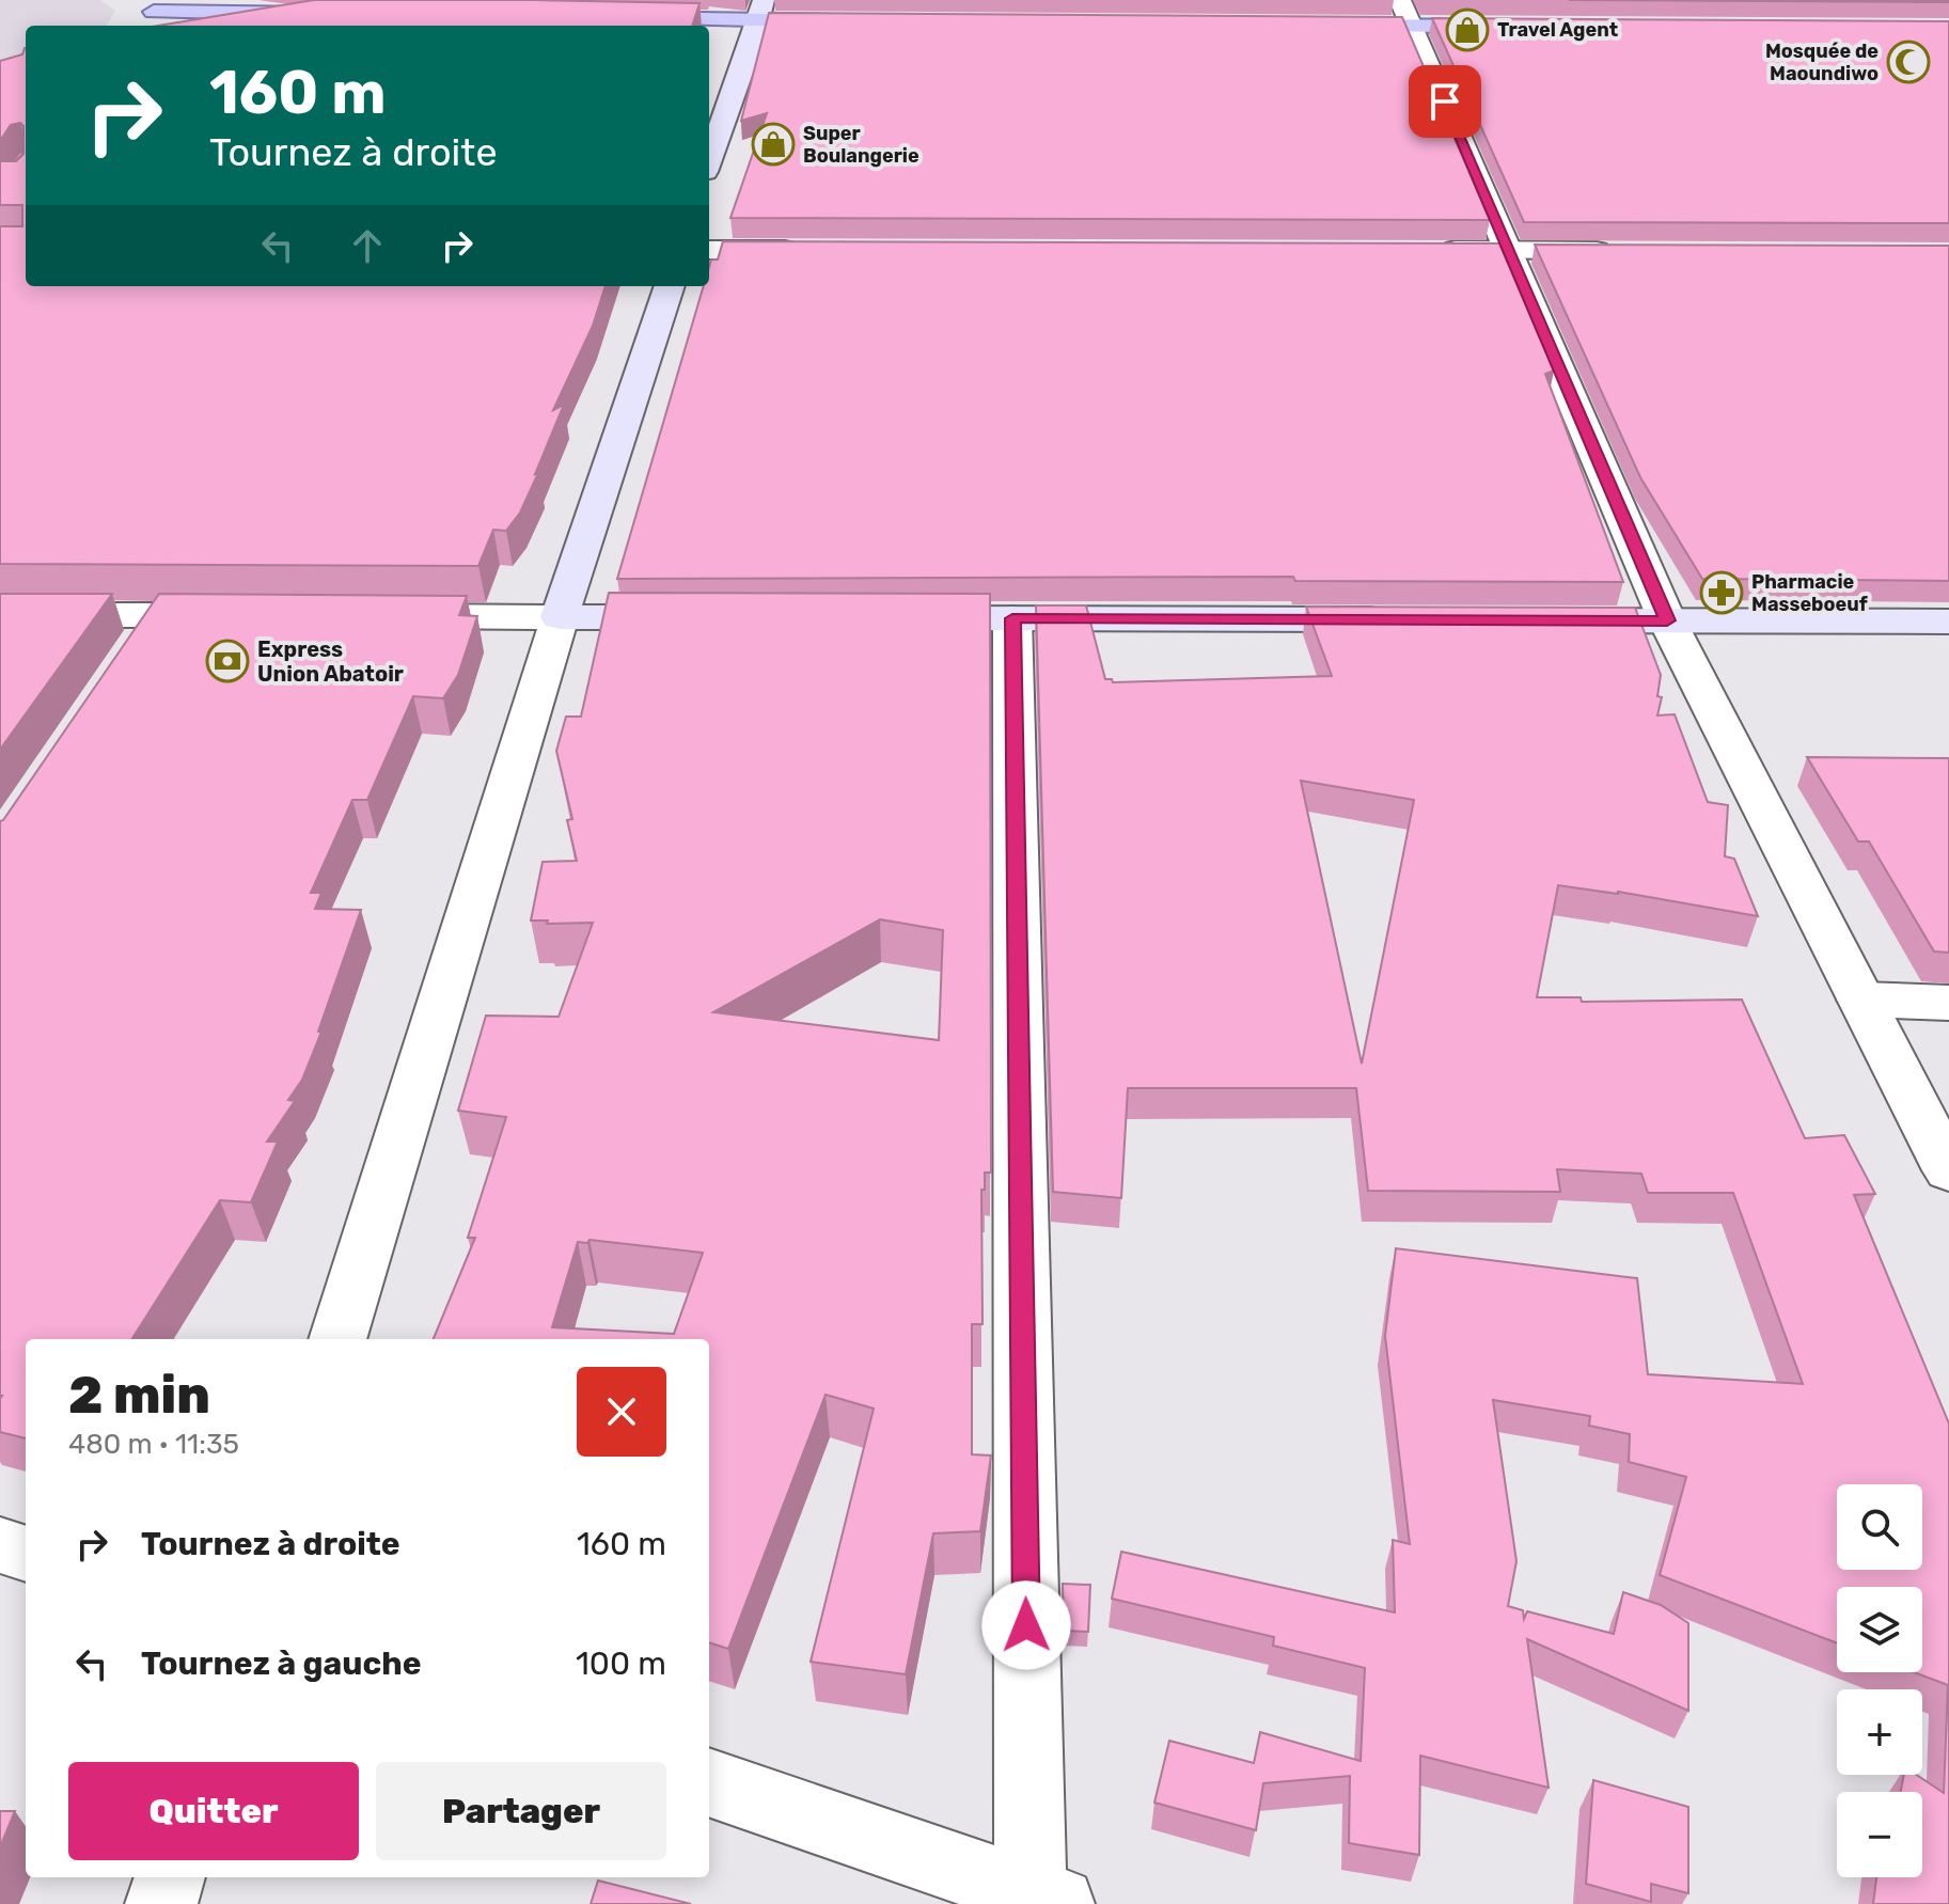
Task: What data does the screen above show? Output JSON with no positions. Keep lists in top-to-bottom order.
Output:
{
  "places": {
    "shop": ["Travel Agent", "Super Boulangerie"],
    "mosque": ["Mosquée de Maoundiwo"],
    "pharmacy": ["Pharmacie Masseboeuf"],
    "bank": ["Express Union Abatoir"]
  },
  "page": {
    "turn": ["160 m", "Tournez à droite"],
    "heading": ["2 min", "480 m · 11:35"],
    "map_buttons": ["+", "−"],
    "list": [
      {
        "name": "Tournez à droite",
        "value": "160 m"
      },
      {
        "name": "Tournez à gauche",
        "value": "100 m"
      }
    ],
    "buttons": ["Quitter", "Partager"]
  }
}
